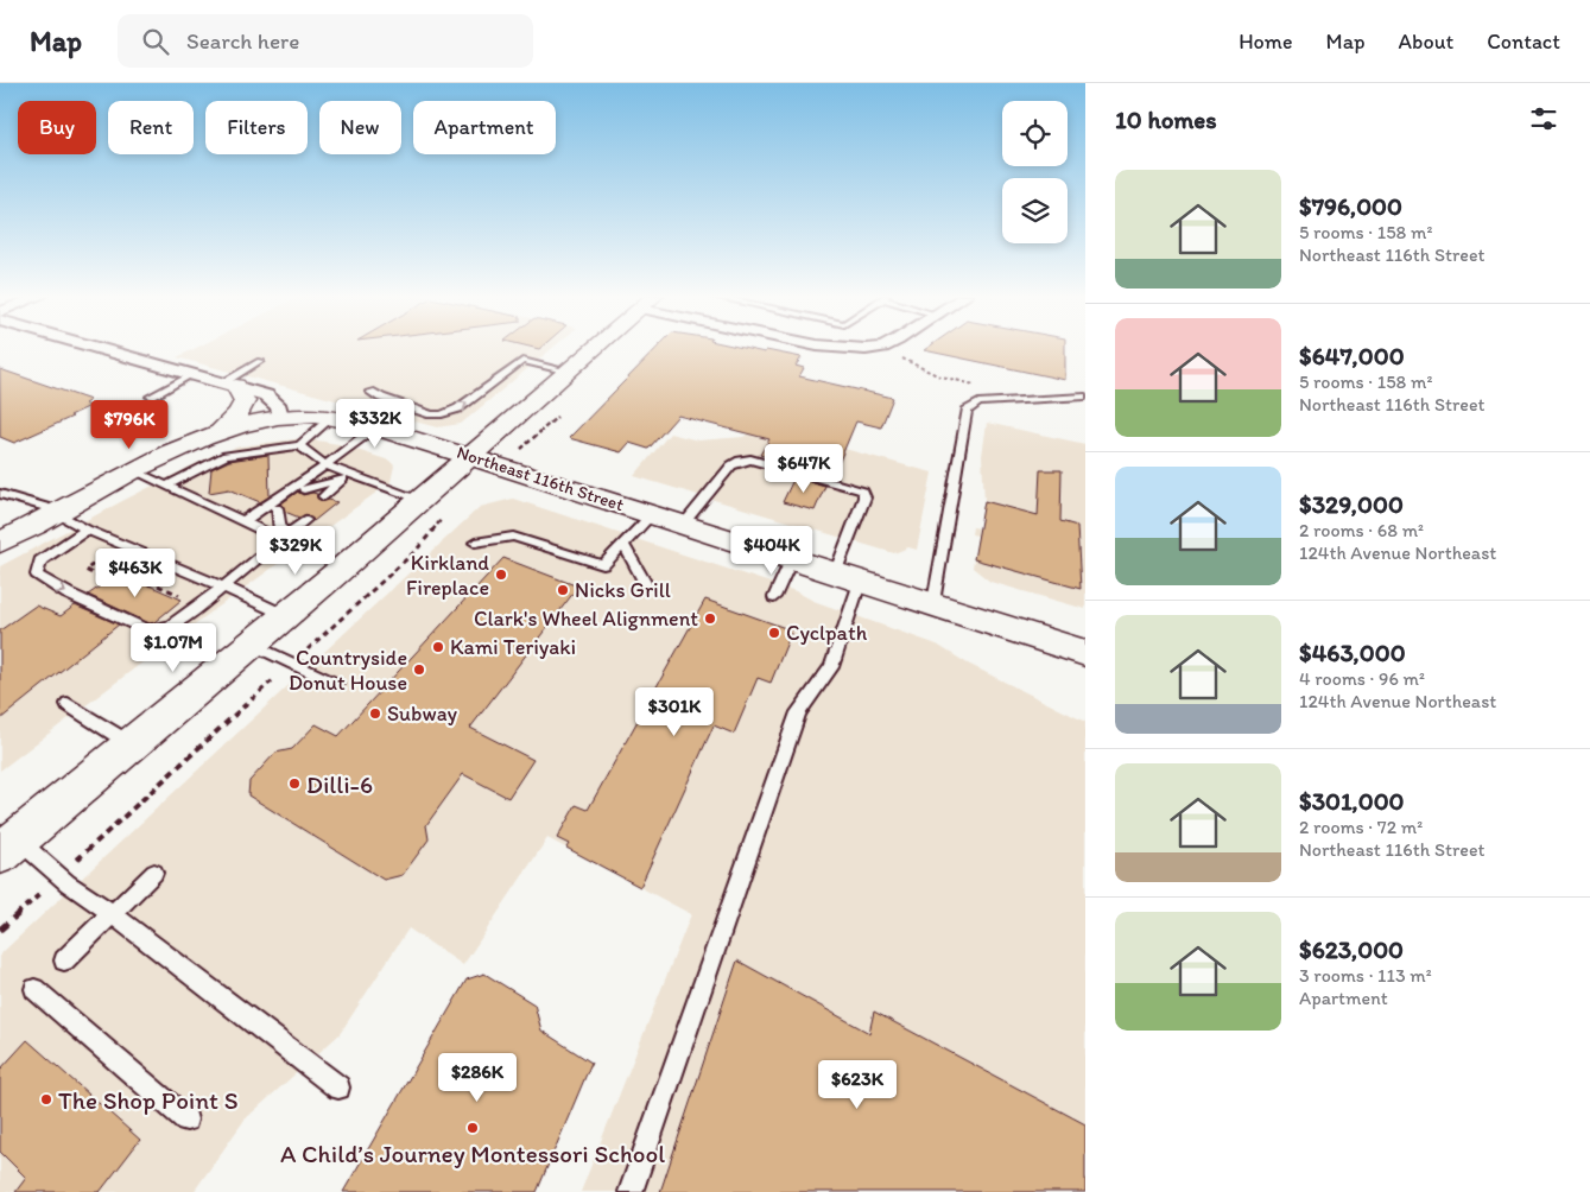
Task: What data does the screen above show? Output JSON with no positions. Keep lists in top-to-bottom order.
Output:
{
  "streets": {
    "street": ["Northeast 116th Street"]
  },
  "places": [
    "Kirkland Fireplace",
    "Nicks Grill",
    "Clark's Wheel Alignment",
    "Cyclpath",
    "Kami Teriyaki",
    "Countryside Donut House",
    "Subway",
    "Dilli-6",
    "The Shop Point S",
    "A Child’s Journey Montessori School"
  ],
  "page": {
    "header": "Map",
    "search": "Search here",
    "nav": [
      "Home",
      "Map",
      "About",
      "Contact"
    ],
    "heading": "10 homes",
    "chip": [
      "Buy",
      "Rent",
      "Filters",
      "New",
      "Apartment"
    ],
    "list": [
      {
        "name": "$796,000",
        "note": "5 rooms · 158 m² · Northeast 116th Street"
      },
      {
        "name": "$647,000",
        "note": "5 rooms · 158 m² · Northeast 116th Street"
      },
      {
        "name": "$329,000",
        "note": "2 rooms · 68 m² · 124th Avenue Northeast"
      },
      {
        "name": "$463,000",
        "note": "4 rooms · 96 m² · 124th Avenue Northeast"
      },
      {
        "name": "$301,000",
        "note": "2 rooms · 72 m² · Northeast 116th Street"
      },
      {
        "name": "$623,000",
        "note": "3 rooms · 113 m² · Apartment"
      }
    ],
    "price": [
      "$332K",
      "$796K",
      "$647K",
      "$329K",
      "$404K",
      "$463K",
      "$1.07M",
      "$301K",
      "$286K",
      "$623K"
    ]
  }
}
